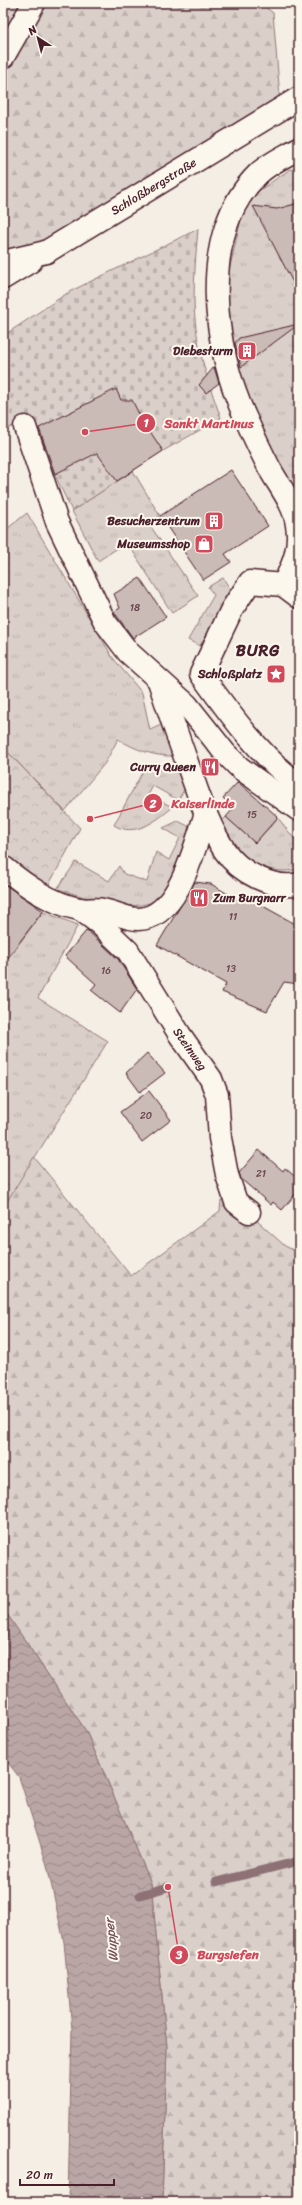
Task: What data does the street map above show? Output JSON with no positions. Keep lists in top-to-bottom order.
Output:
{
  "streets": {
    "street": ["Schloßbergstraße", "Steinweg"]
  },
  "districts": ["BURG"],
  "water": ["Wupper"],
  "places": {
    "building": ["Diebesturm", "Besucherzentrum"],
    "other": ["Sankt Martinus", "Kaiserlinde", "Burgsiefen"],
    "shop": ["Museumsshop"],
    "place": ["Schloßplatz"],
    "restaurant": ["Curry Queen", "Zum Burgnarr"]
  },
  "house_numbers": [
    "18",
    "15",
    "11",
    "13",
    "16",
    "20",
    "21"
  ],
  "scale_bar": "20 m",
  "north": "top left"
}
